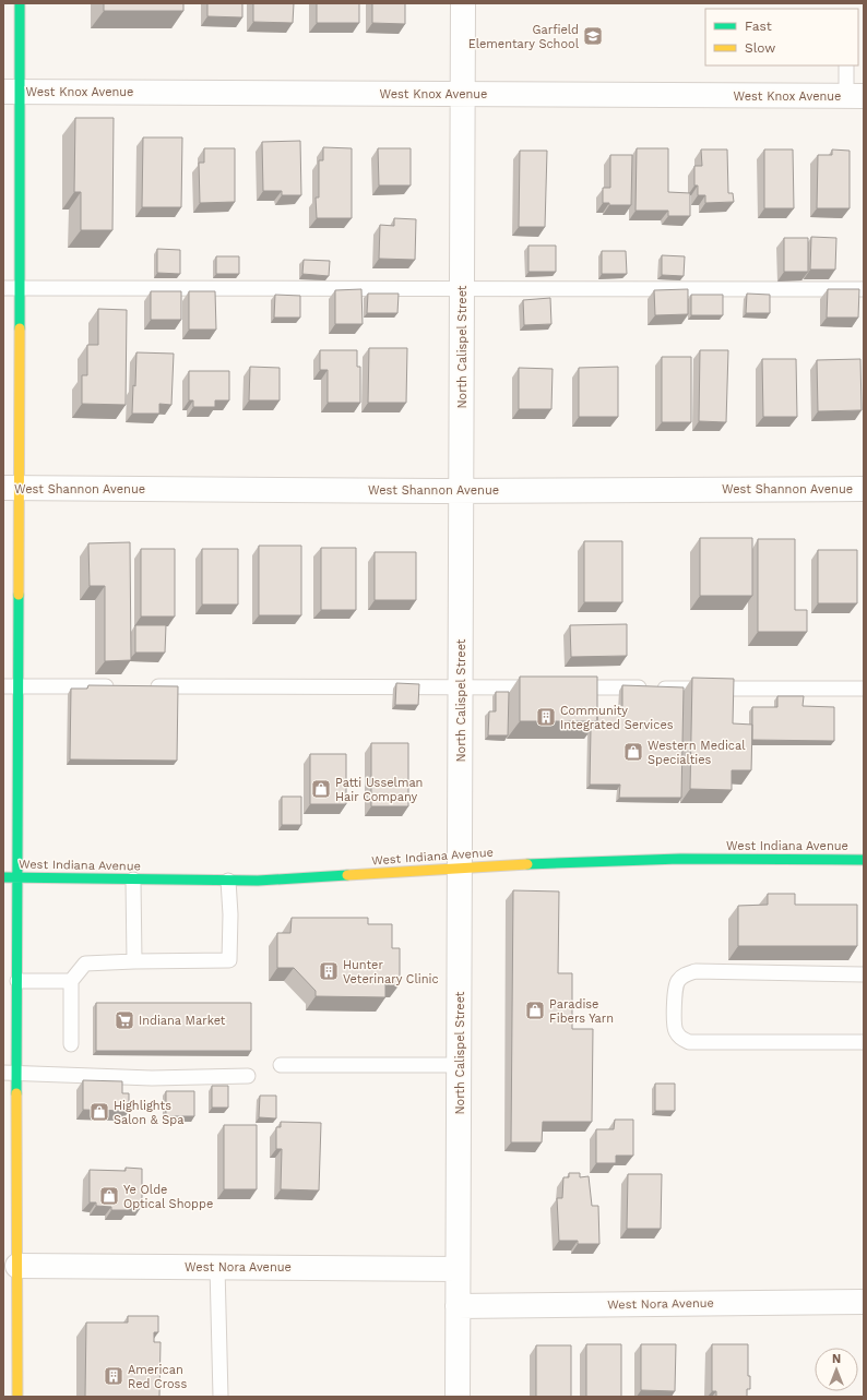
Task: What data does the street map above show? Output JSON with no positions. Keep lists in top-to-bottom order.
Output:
{
  "streets": {
    "main road": ["West Indiana Avenue"],
    "street": [
      "West Knox Avenue",
      "North Calispel Street",
      "West Shannon Avenue",
      "West Nora Avenue"
    ]
  },
  "crossings": [
    ["West Knox Avenue", "North Calispel Street"],
    ["North Calispel Street", "West Shannon Avenue"],
    ["North Calispel Street", "West Indiana Avenue"],
    ["North Calispel Street", "West Nora Avenue"]
  ],
  "places": {
    "school or university": ["Garfield Elementary School"],
    "building": ["Community Integrated Services", "Hunter Veterinary Clinic", "American Red Cross"],
    "shop": [
      "Western Medical Specialties",
      "Patti Usselman Hair Company",
      "Paradise Fibers Yarn",
      "Highlights Salon & Spa",
      "Ye Olde Optical Shoppe"
    ],
    "supermarket": ["Indiana Market"]
  },
  "legend": ["Fast", "Slow"],
  "north": "top"
}
